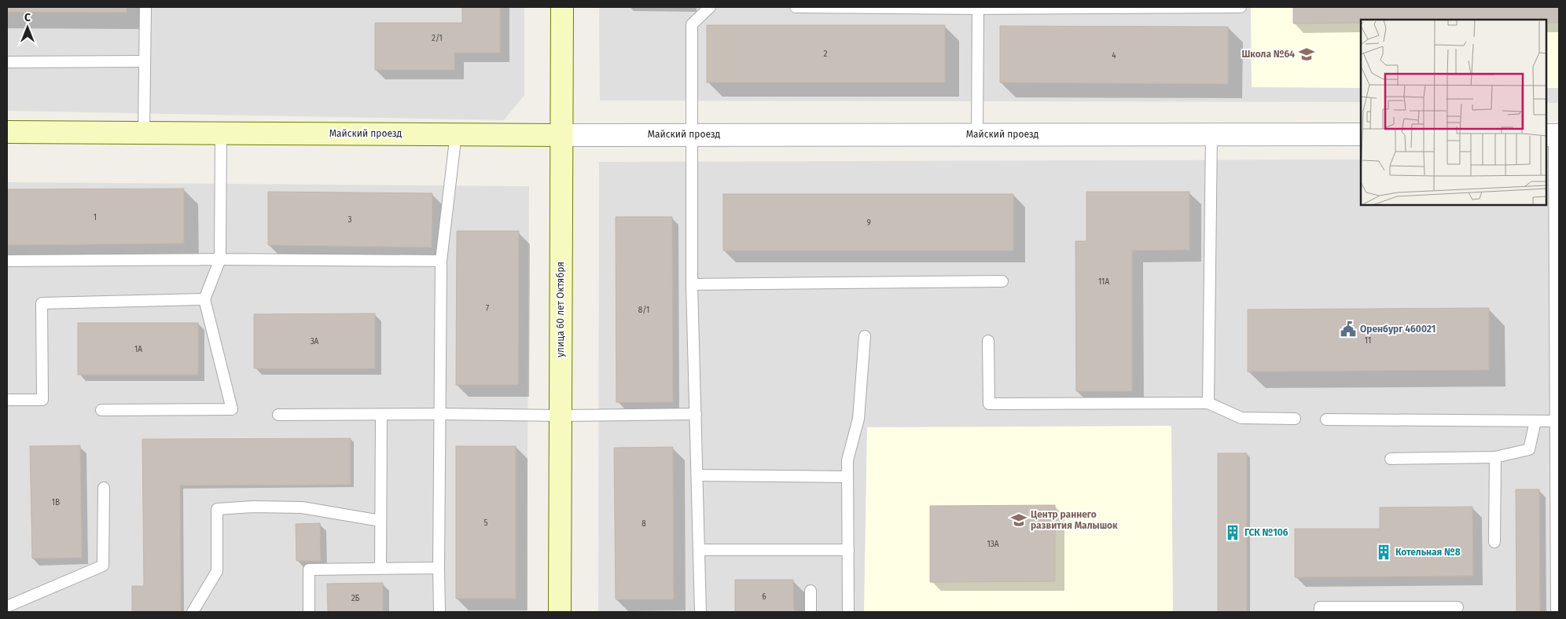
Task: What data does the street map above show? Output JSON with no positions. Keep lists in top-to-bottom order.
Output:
{
  "streets": {
    "main road": ["Майский проезд", "улица 60 лет Октября"]
  },
  "crossings": [
    ["Майский проезд", "улица 60 лет Октября"]
  ],
  "places": {
    "school or university": ["Школа №64", "Центр раннего развития Малышок"],
    "public building": ["Оренбург 460021"],
    "building": ["ГСК №106", "Котельная №8"]
  },
  "house_numbers": [
    "2/1",
    "2",
    "4",
    "1",
    "3",
    "9",
    "11А",
    "7",
    "8/1",
    "11",
    "3А",
    "1А",
    "1В",
    "5",
    "8",
    "13А",
    "6",
    "2Б"
  ],
  "north": "top"
}
